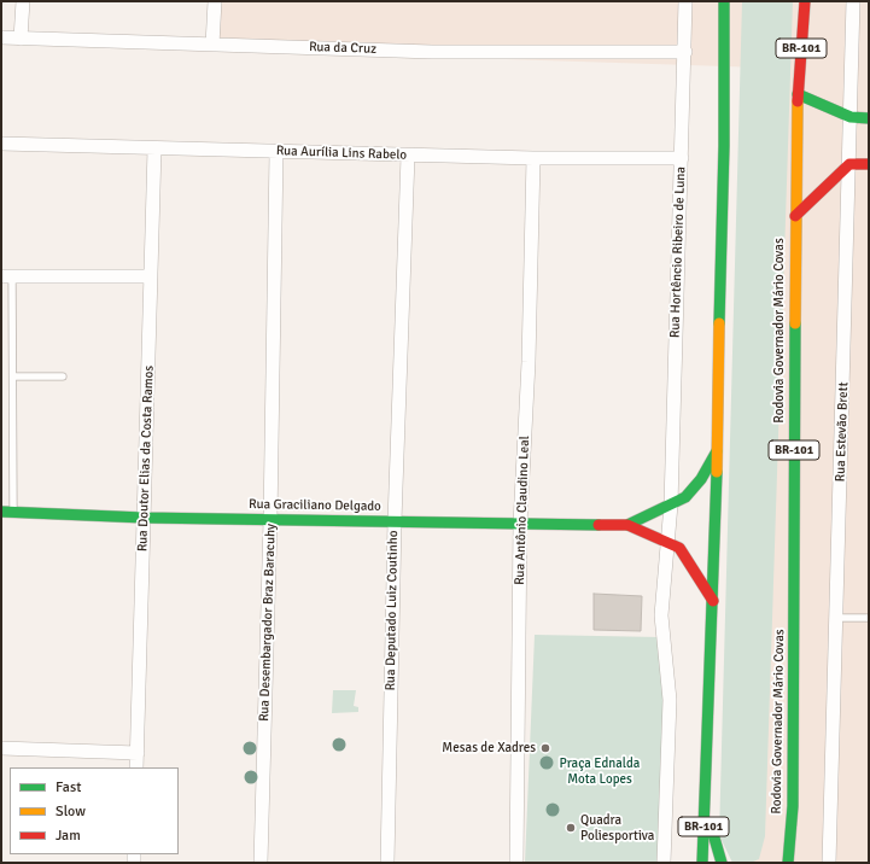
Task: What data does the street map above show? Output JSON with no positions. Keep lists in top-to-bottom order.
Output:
{
  "streets": {
    "main road": ["BR-101", "Rodovia Governador Mário Covas", "Rua Graciliano Delgado"],
    "street": [
      "Rua da Cruz",
      "Rua Aurília Lins Rabelo",
      "Rua Hortêncio Ribeiro de Luna",
      "Rua Estevão Brett",
      "Rua Doutor Elias da Costa Ramos",
      "Rua Antônio Claudino Leal",
      "Rua Deputado Luiz Coutinho",
      "Rua Desembargador Braz Baracuhy"
    ]
  },
  "crossings": [
    ["Rua da Cruz", "Rua Hortêncio Ribeiro de Luna"],
    ["BR-101", "Rua Graciliano Delgado"],
    ["Rua Aurília Lins Rabelo", "Rua Hortêncio Ribeiro de Luna"],
    ["Rua Aurília Lins Rabelo", "Rua Doutor Elias da Costa Ramos"],
    ["Rua Aurília Lins Rabelo", "Rua Antônio Claudino Leal"],
    ["Rua Aurília Lins Rabelo", "Rua Deputado Luiz Coutinho"],
    ["Rua Aurília Lins Rabelo", "Rua Desembargador Braz Baracuhy"],
    ["Rua Hortêncio Ribeiro de Luna", "Rua Graciliano Delgado"],
    ["Rua Doutor Elias da Costa Ramos", "Rua Graciliano Delgado"],
    ["Rua Graciliano Delgado", "Rua Antônio Claudino Leal"],
    ["Rua Graciliano Delgado", "Rua Deputado Luiz Coutinho"],
    ["Rua Graciliano Delgado", "Rua Desembargador Braz Baracuhy"]
  ],
  "parks": ["Praça Ednalda Mota Lopes"],
  "places": ["Mesas de Xadres", "Quadra Poliesportiva"],
  "legend": ["Fast", "Slow", "Jam"]
}
